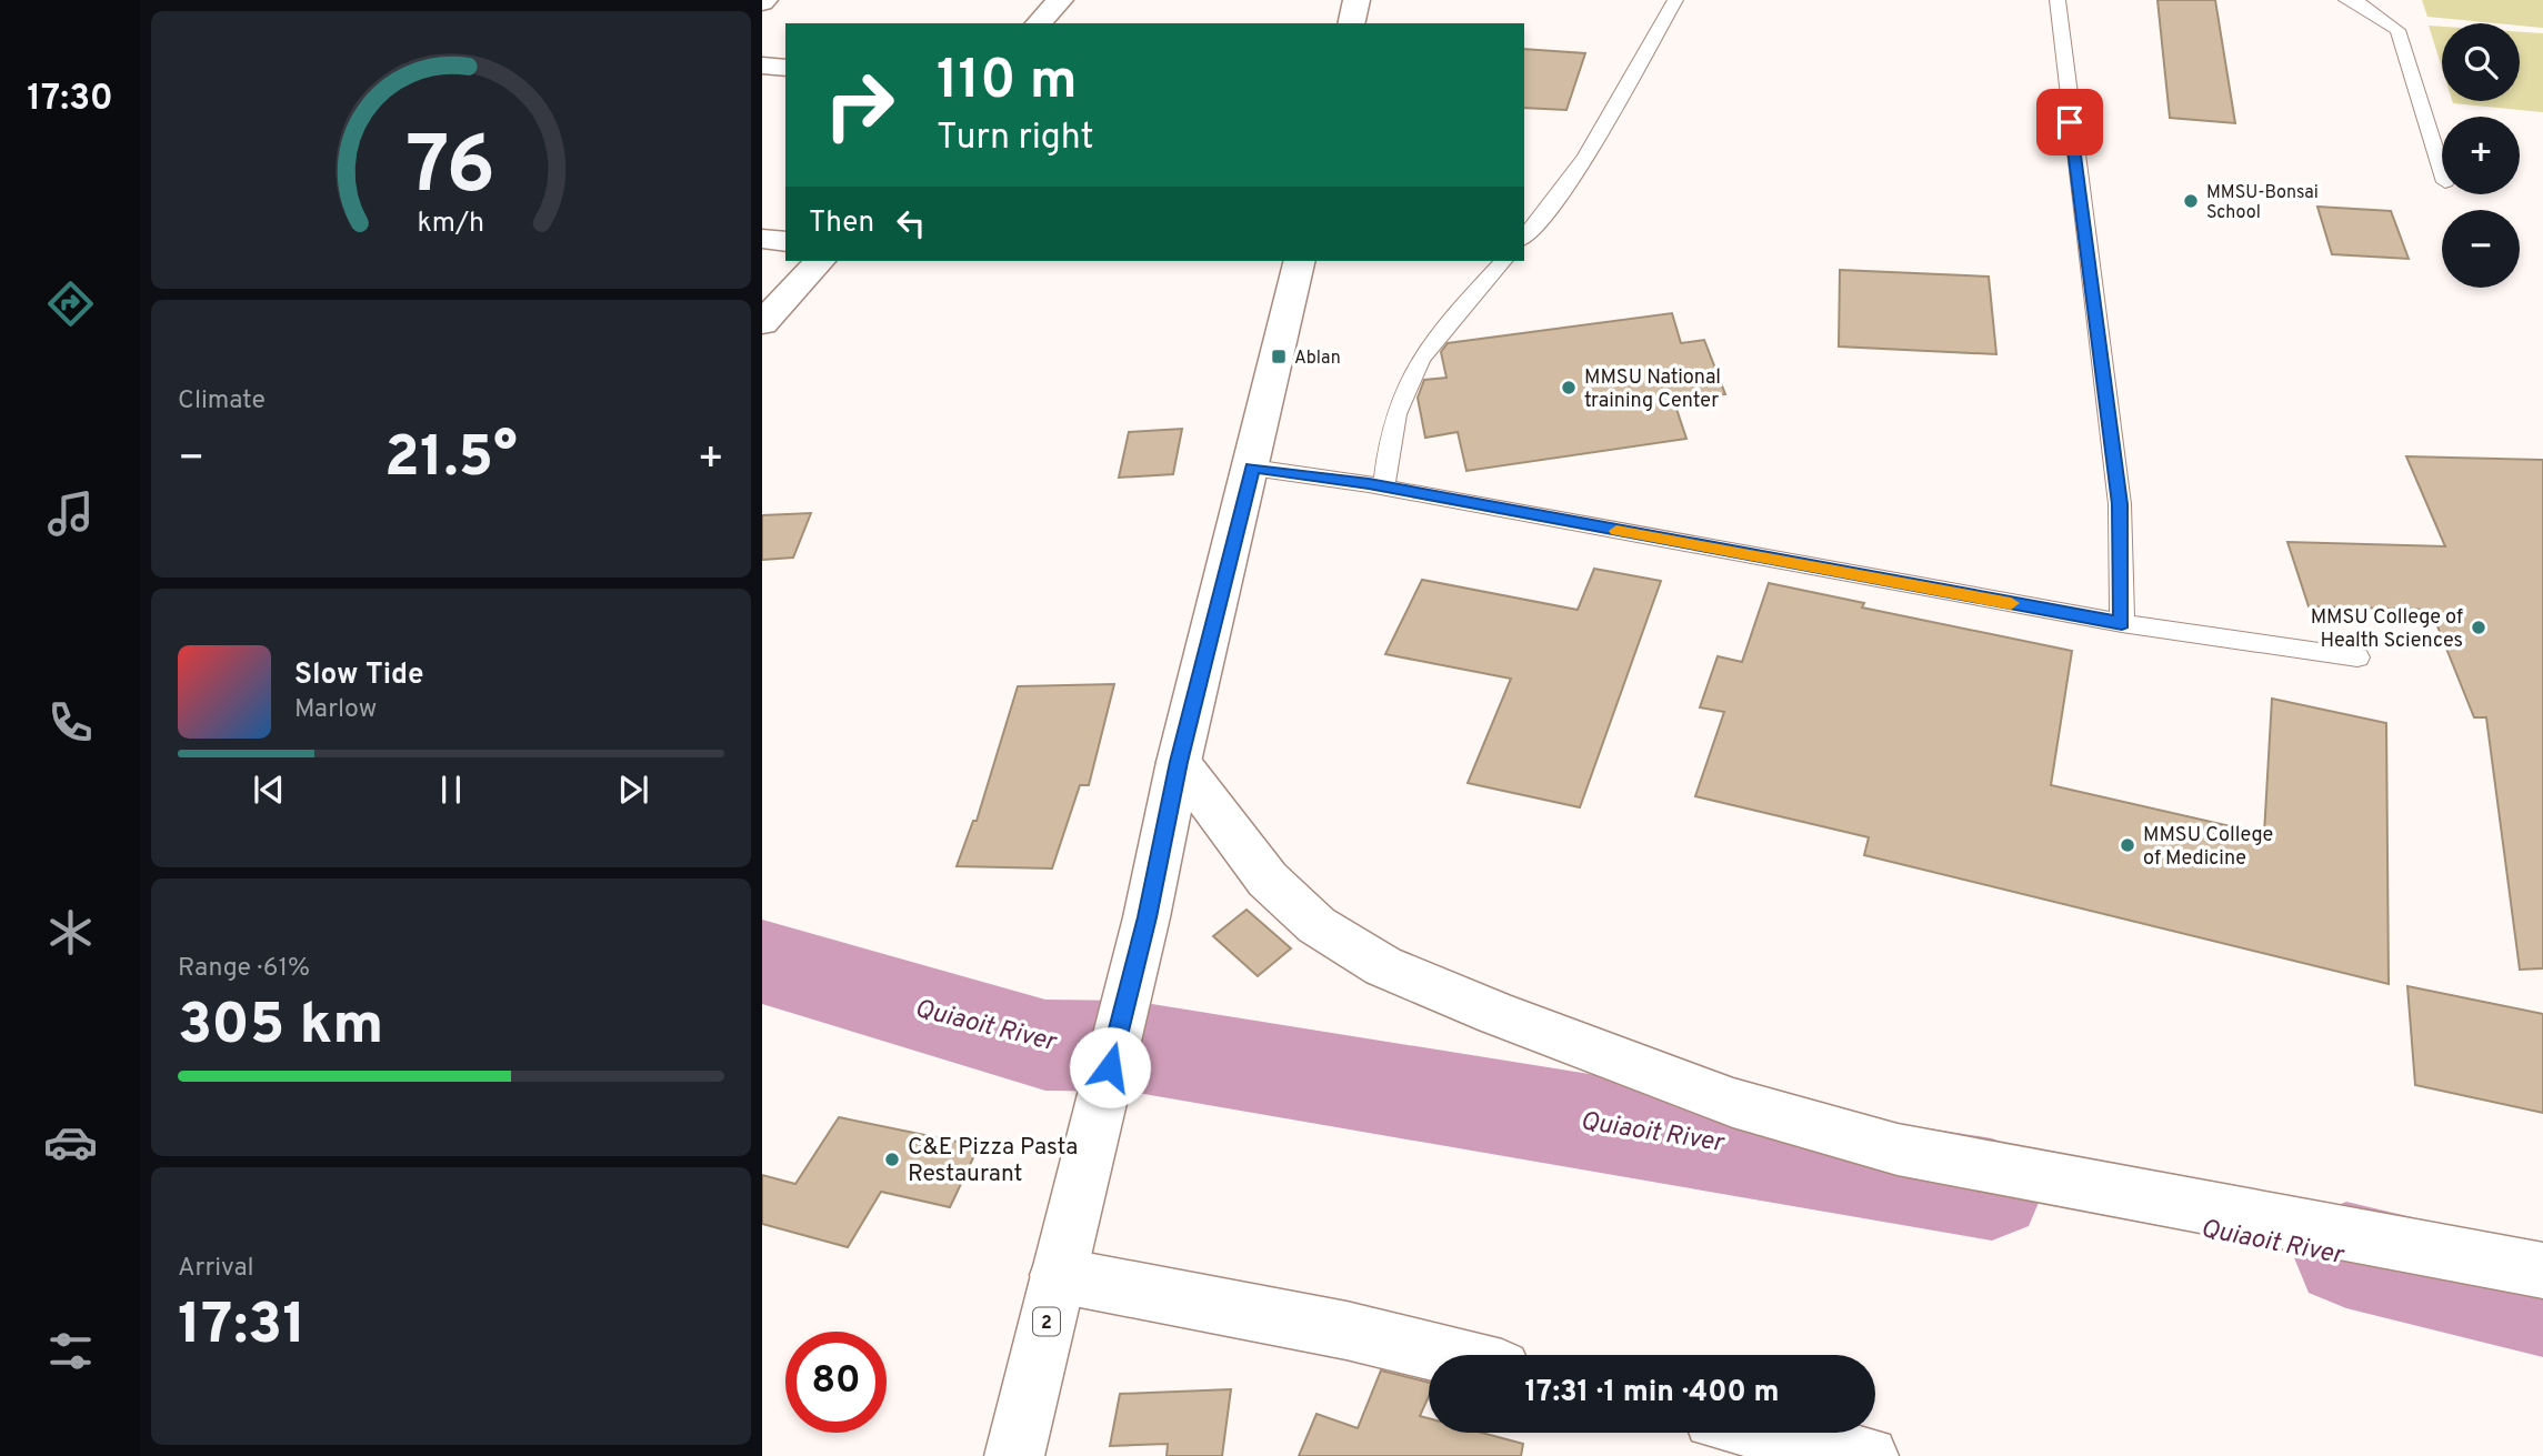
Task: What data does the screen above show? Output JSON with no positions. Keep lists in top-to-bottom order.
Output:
{
  "streets": {
    "main road": ["2"]
  },
  "water": ["Quiaoit River"],
  "places": {
    "other": [
      "MMSU-Bonsai School",
      "MMSU National training Center",
      "MMSU College of Health Sciences",
      "MMSU College of Medicine",
      "C&E Pizza Pasta Restaurant"
    ],
    "transit": ["Ablan"]
  },
  "page": {
    "tabs": "17:30",
    "map_buttons": ["+", "−"],
    "turn": ["110 m", "Turn right"],
    "then": "Then",
    "tile": [
      "Climate",
      ["Range · 61%", "305 km"],
      ["Arrival", "17:31"]
    ],
    "heat": ["−", "21.5°", "+"],
    "song": ["Slow Tide", "Marlow"],
    "limit": "80",
    "trip": "17:31 · 1 min · 400 m",
    "gauge": ["76", "km/h"]
  }
}
